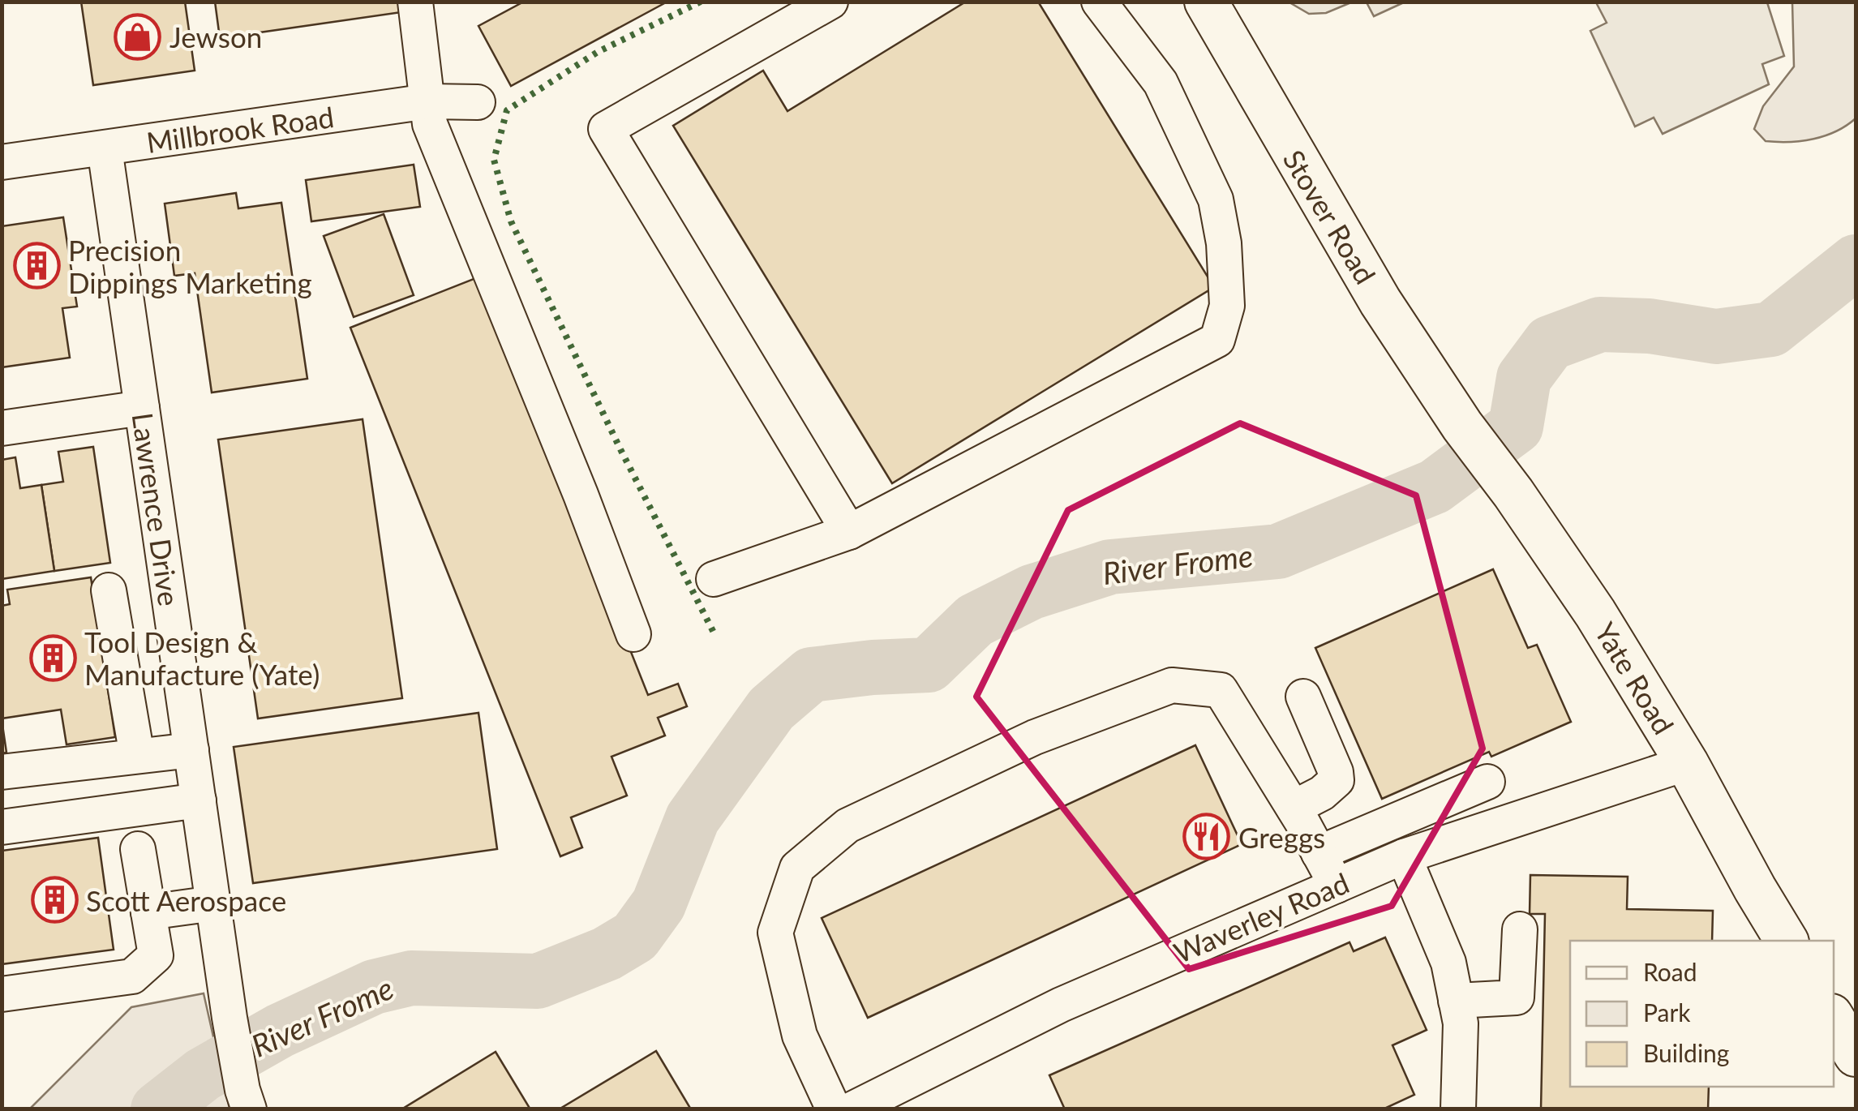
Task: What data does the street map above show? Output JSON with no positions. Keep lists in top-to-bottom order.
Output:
{
  "streets": {
    "main road": ["Stover Road", "Yate Road"],
    "street": ["Millbrook Road", "Lawrence Drive", "Waverley Road"]
  },
  "crossings": [
    ["Millbrook Road", "Lawrence Drive"],
    ["Stover Road", "Yate Road"],
    ["Yate Road", "Waverley Road"]
  ],
  "water": ["River Frome"],
  "places": {
    "shop": ["Jewson"],
    "building": ["Precision Dippings Marketing", "Tool Design & Manufacture (Yate)", "Scott Aerospace"],
    "restaurant": ["Greggs"]
  },
  "legend": ["Road", "Park", "Building"]
}
